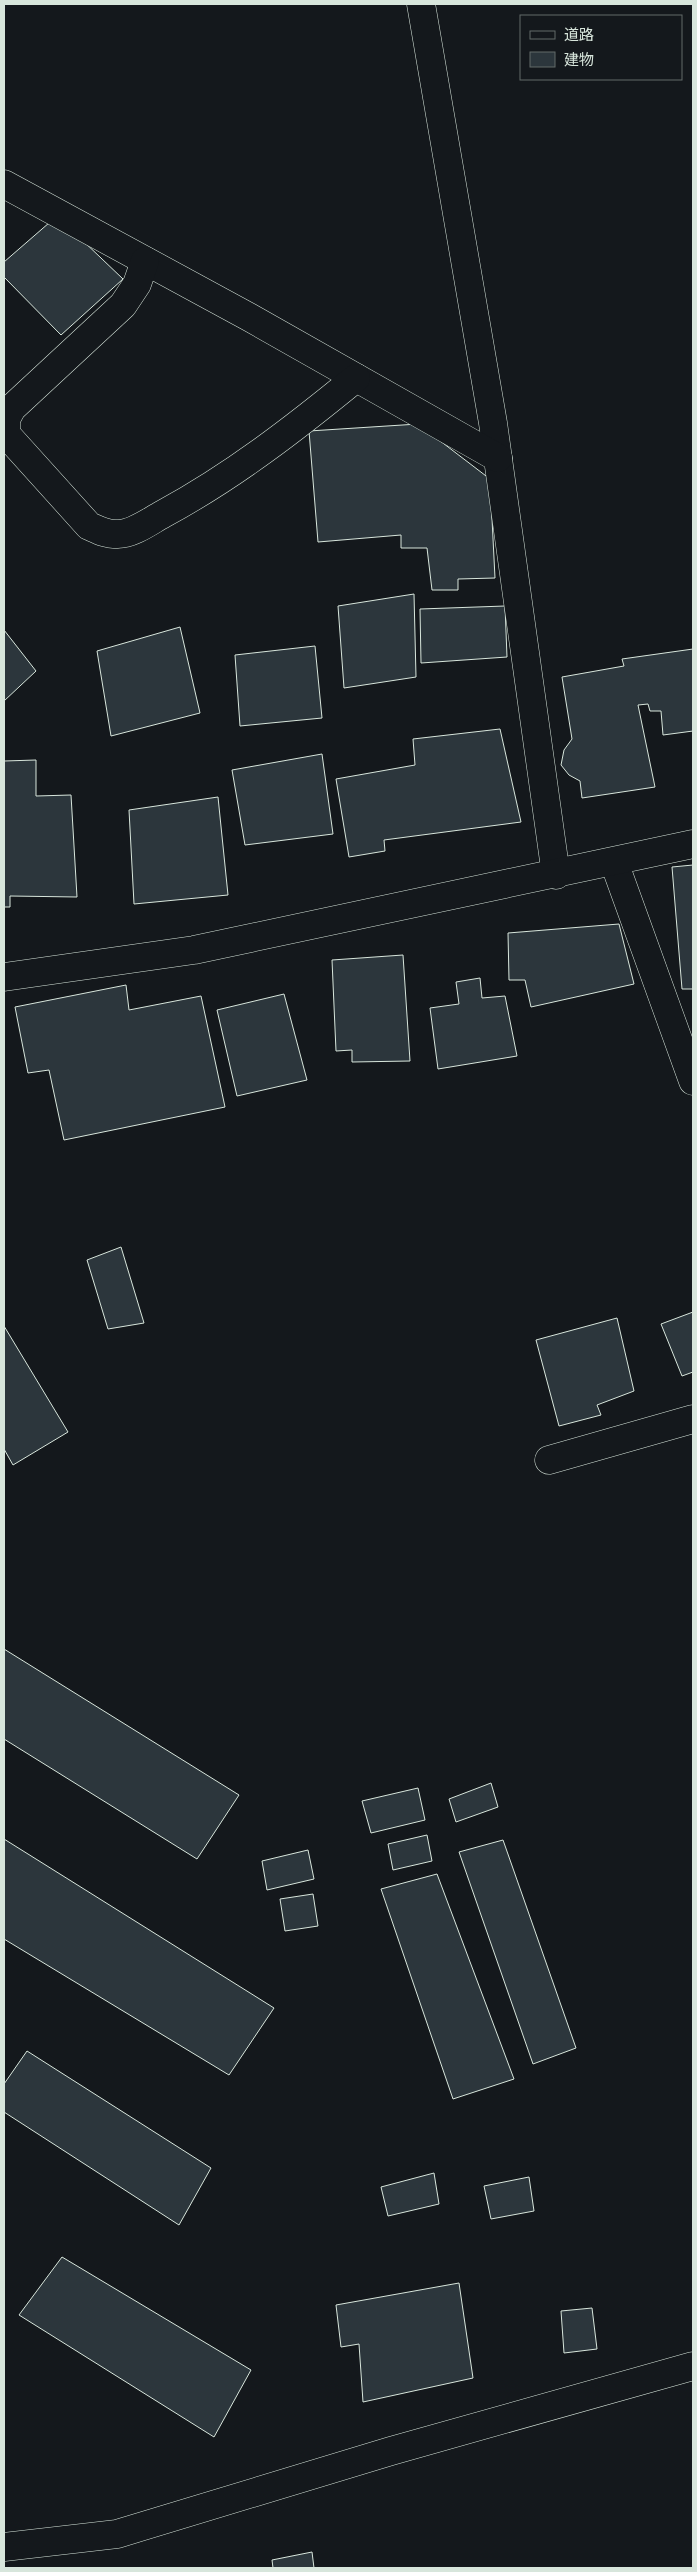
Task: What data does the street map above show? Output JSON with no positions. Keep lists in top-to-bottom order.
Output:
{
  "legend": ["道路", "建物"]
}
